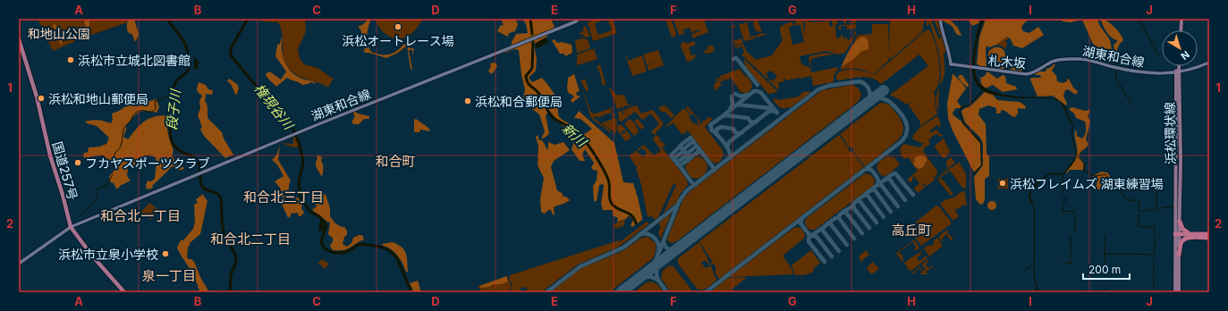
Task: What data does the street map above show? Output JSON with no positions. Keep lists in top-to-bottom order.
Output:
{
  "streets": {
    "highway": ["国道257号"],
    "main road": ["湖東和合線", "札木坂", "浜松環状線"]
  },
  "crossings": [
    ["湖東和合線", "札木坂"],
    ["湖東和合線", "浜松環状線"],
    ["湖東和合線", "国道257号"]
  ],
  "districts": [
    "和合町",
    "和合北三丁目",
    "和合北一丁目",
    "高丘町",
    "和合北二丁目",
    "泉一丁目"
  ],
  "water": ["権現谷川", "段子川", "新川"],
  "parks": ["和地山公園"],
  "places": [
    "浜松オートレース場",
    "浜松市立城北図書館",
    "浜松和地山郵便局",
    "浜松和合郵便局",
    "フカヤスポーツクラブ",
    "浜松フレイムズ 湖東練習場",
    "浜松市立泉小学校"
  ],
  "scale_bar": "200 m",
  "north": "bottom right",
  "grid": {
    "columns": [
      "A",
      "B",
      "C",
      "D",
      "E",
      "F",
      "G",
      "H",
      "I",
      "J"
    ],
    "rows": ["1", "2"]
  }
}
